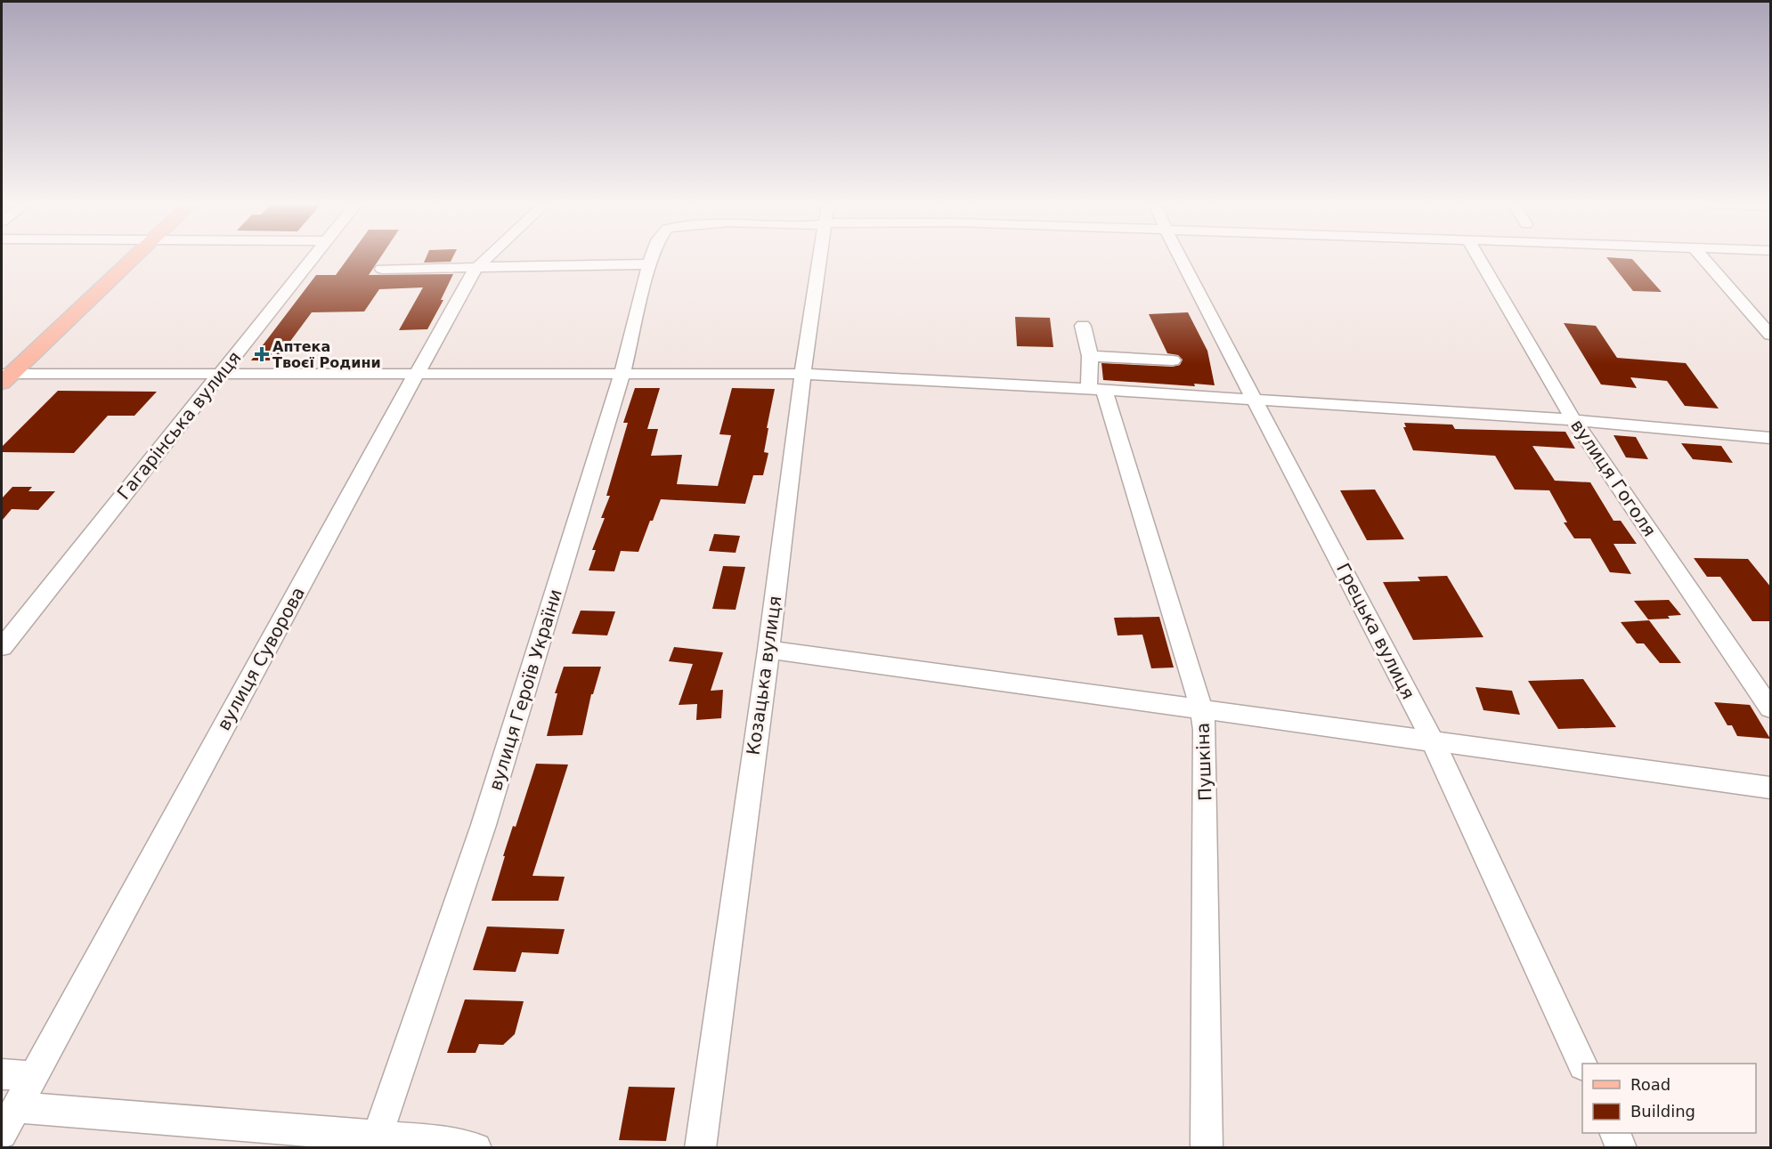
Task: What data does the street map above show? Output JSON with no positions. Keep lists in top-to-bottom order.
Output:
{
  "streets": {
    "street": [
      "Гагарінська вулиця",
      "вулиця Гоголя",
      "Грецька вулиця",
      "вулиця Суворова",
      "Козацька вулиця",
      "вулиця Героїв України",
      "Пушкіна"
    ]
  },
  "places": {
    "health": ["Аптека Твоєї Родини"]
  },
  "legend": ["Road", "Building"]
}
